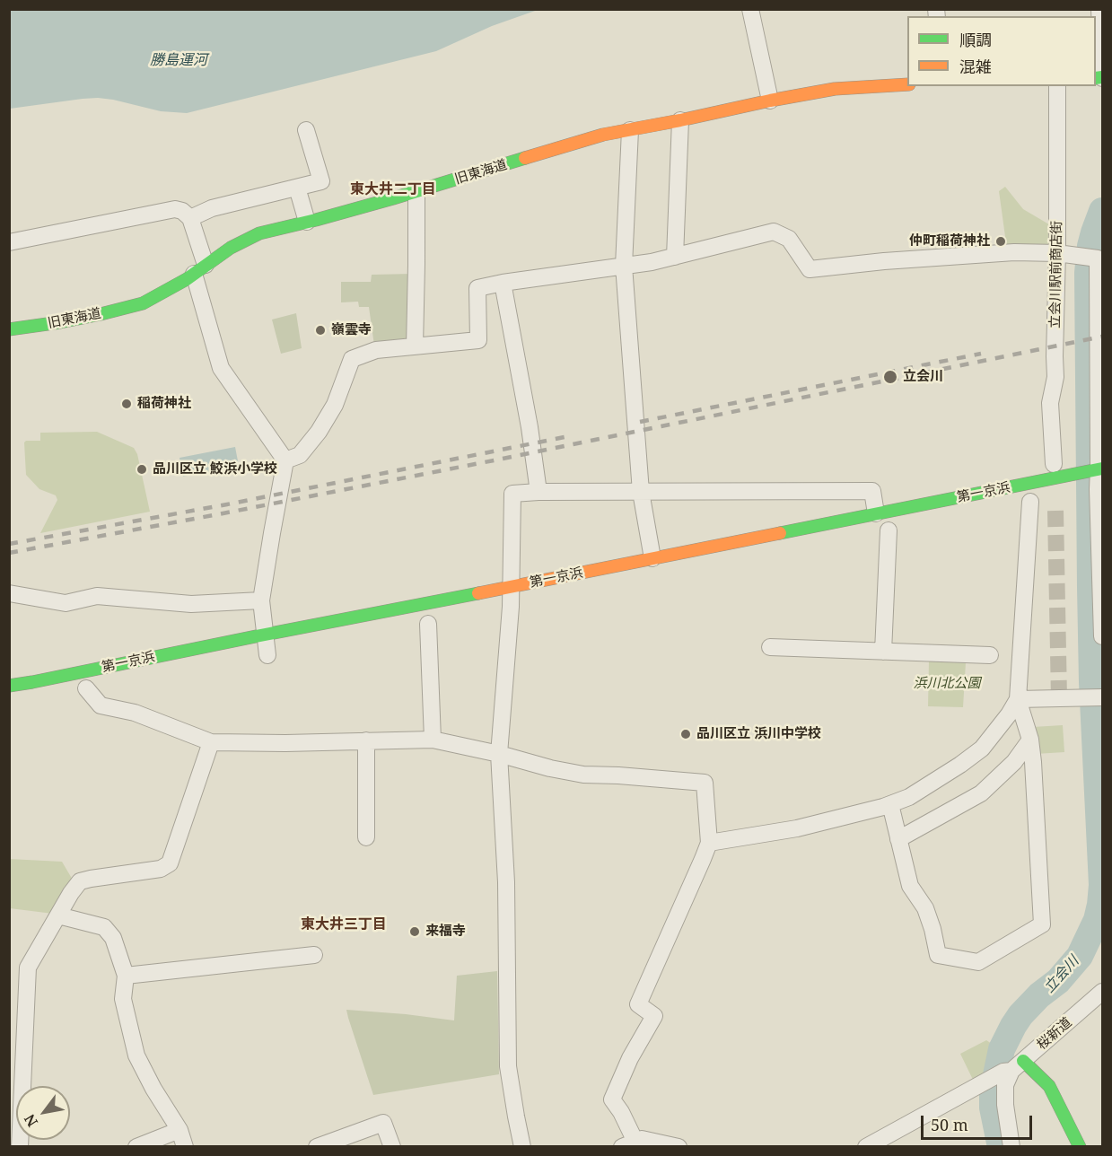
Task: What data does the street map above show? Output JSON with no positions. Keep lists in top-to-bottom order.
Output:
{
  "streets": {
    "main road": ["旧東海道", "第一京浜"],
    "street": ["立会川駅前商店街", "桜新道"]
  },
  "districts": ["東大井二丁目", "東大井三丁目"],
  "water": ["勝島運河", "立会川"],
  "parks": ["浜川北公園"],
  "places": [
    "仲町稲荷神社",
    "嶺雲寺",
    "立会川",
    "稲荷神社",
    "品川区立 鮫浜小学校",
    "品川区立 浜川中学校",
    "来福寺"
  ],
  "legend": ["順調", "混雑"],
  "scale_bar": "50 m",
  "north": "bottom left"
}
